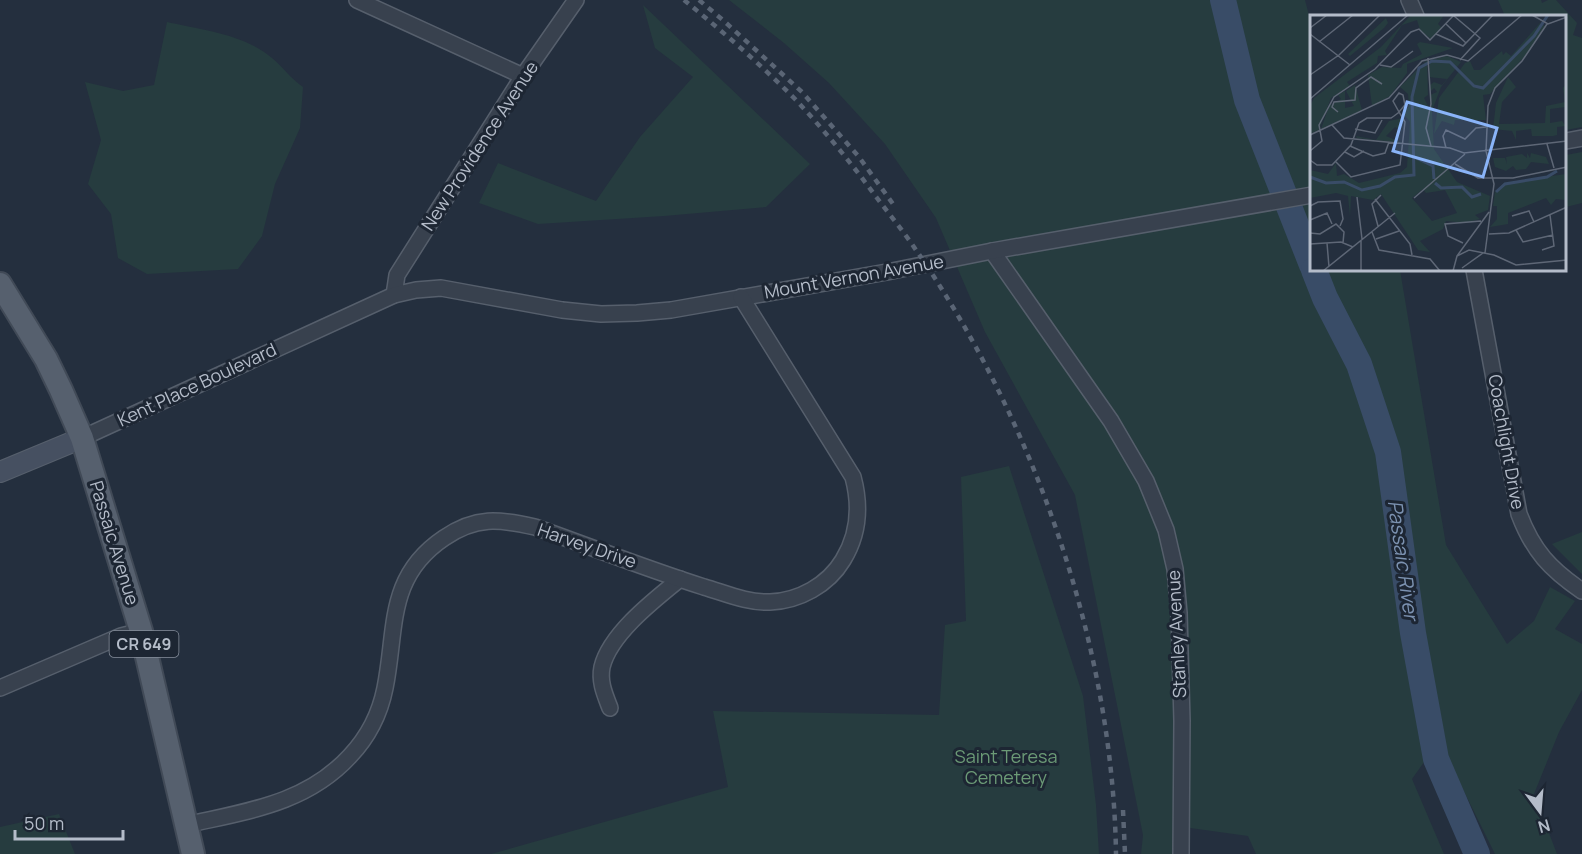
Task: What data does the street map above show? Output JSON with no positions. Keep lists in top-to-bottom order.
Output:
{
  "streets": {
    "main road": ["Passaic Avenue", "CR 649"],
    "street": [
      "New Providence Avenue",
      "Mount Vernon Avenue",
      "Kent Place Boulevard",
      "Coachlight Drive",
      "Harvey Drive",
      "Stanley Avenue"
    ]
  },
  "crossings": [
    ["New Providence Avenue", "Mount Vernon Avenue"],
    ["New Providence Avenue", "Kent Place Boulevard"],
    ["Mount Vernon Avenue", "Kent Place Boulevard"],
    ["Mount Vernon Avenue", "Harvey Drive"],
    ["Mount Vernon Avenue", "Stanley Avenue"],
    ["Kent Place Boulevard", "Passaic Avenue"],
    ["Passaic Avenue", "Harvey Drive"]
  ],
  "water": ["Passaic River"],
  "parks": ["Saint Teresa Cemetery"],
  "scale_bar": "50 m",
  "north": "bottom"
}
